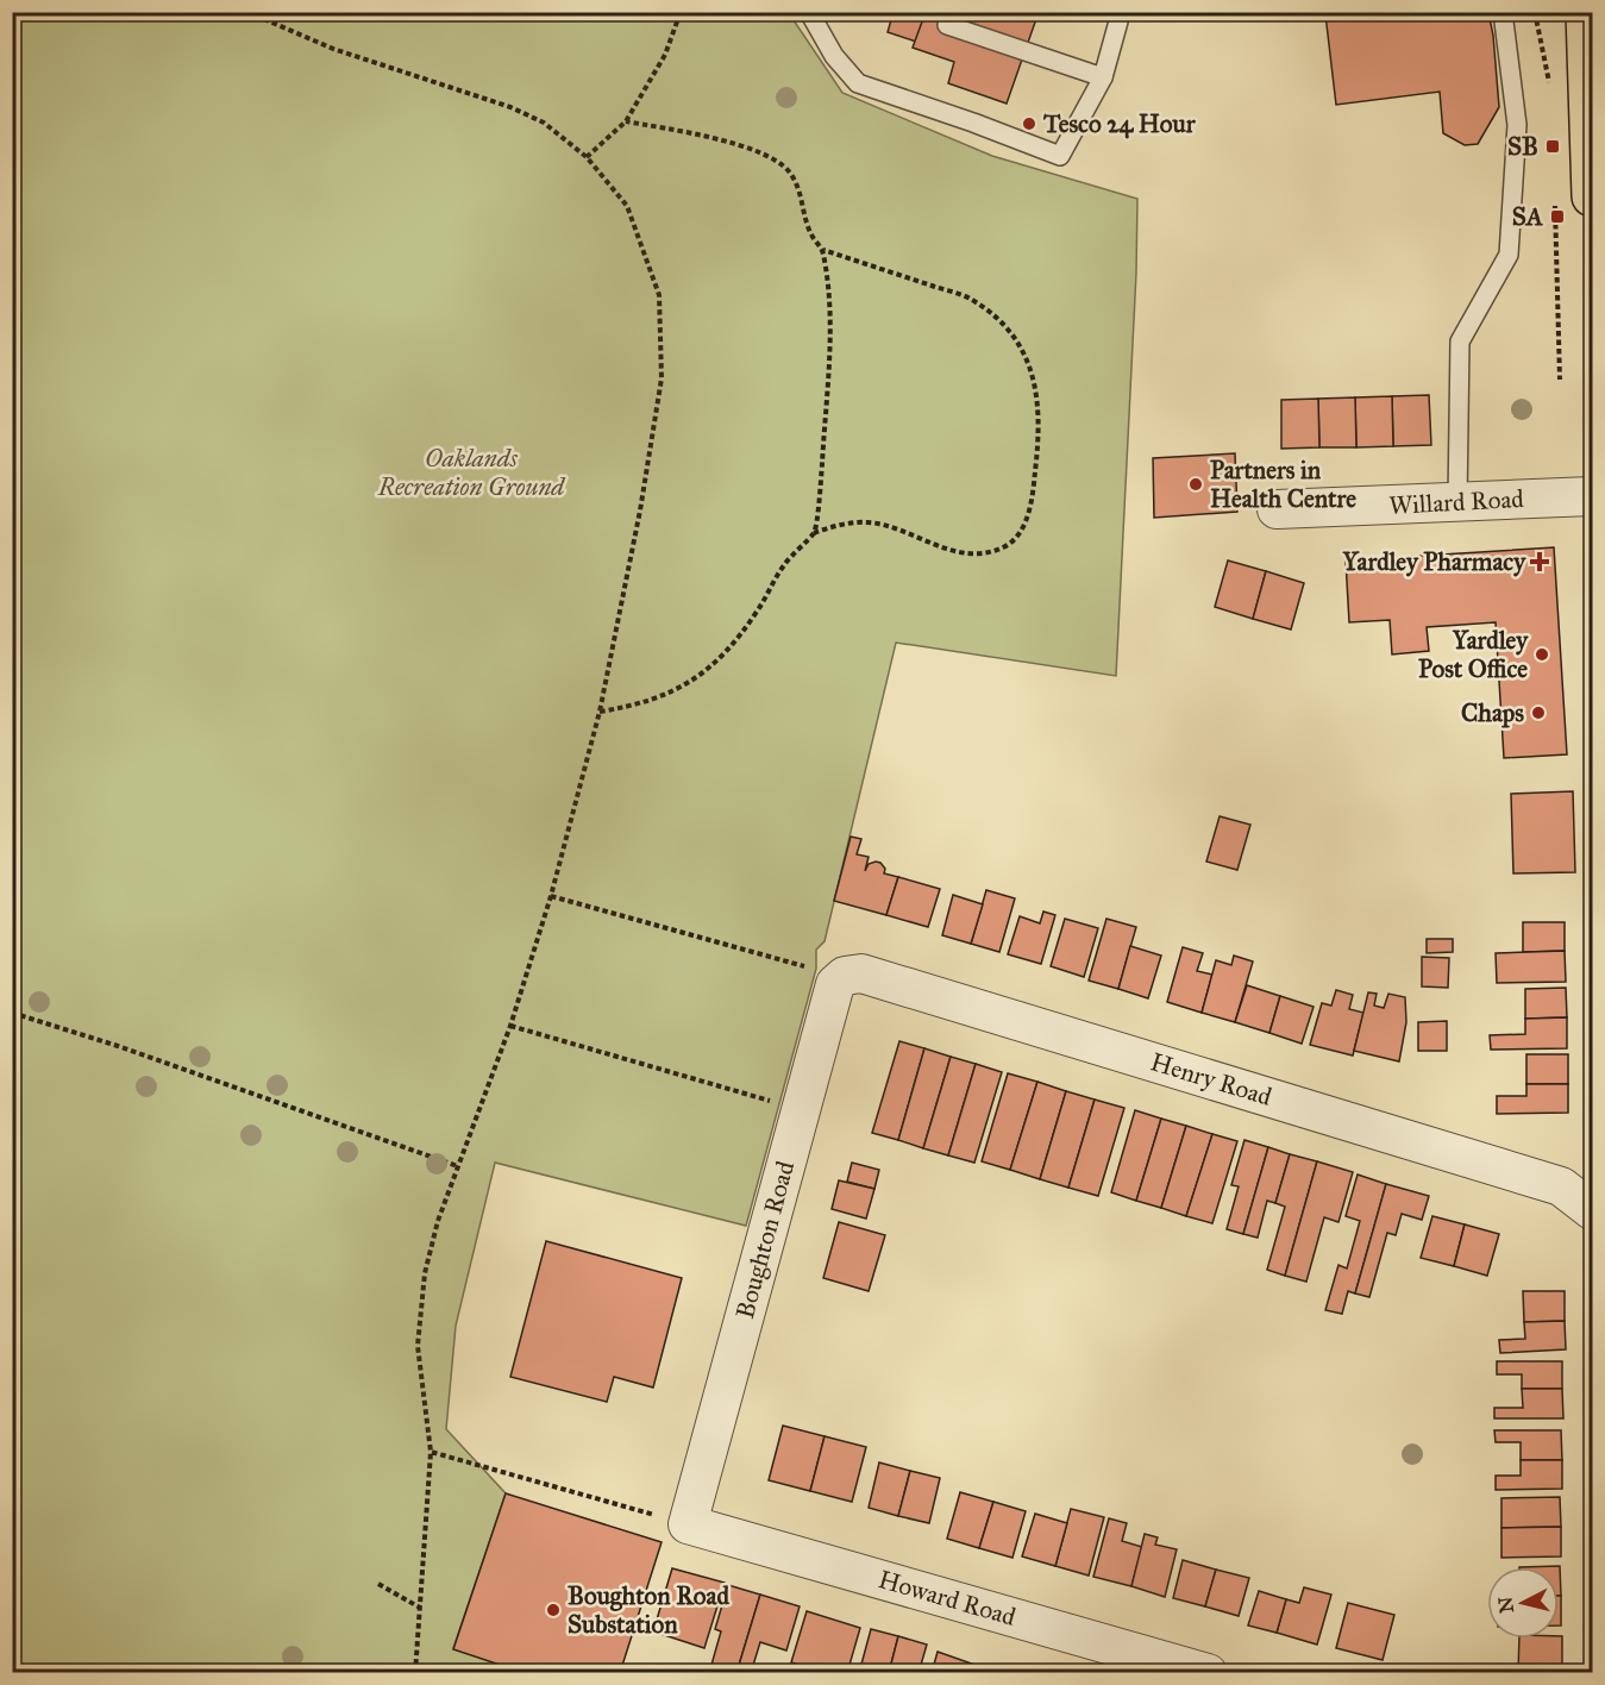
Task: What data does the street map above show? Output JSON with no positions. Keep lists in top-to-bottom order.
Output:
{
  "streets": {
    "street": [
      "Willard Road",
      "Henry Road",
      "Boughton Road",
      "Howard Road"
    ]
  },
  "crossings": [
    ["Henry Road", "Boughton Road"],
    ["Boughton Road", "Howard Road"]
  ],
  "parks": ["Oaklands Recreation Ground"],
  "places": {
    "other": [
      "Tesco 24 Hour",
      "Partners in Health Centre",
      "Yardley Post Office",
      "Chaps",
      "Boughton Road Substation"
    ],
    "transit": ["SB", "SA"],
    "health": ["Yardley Pharmacy"]
  },
  "north": "left"
}
